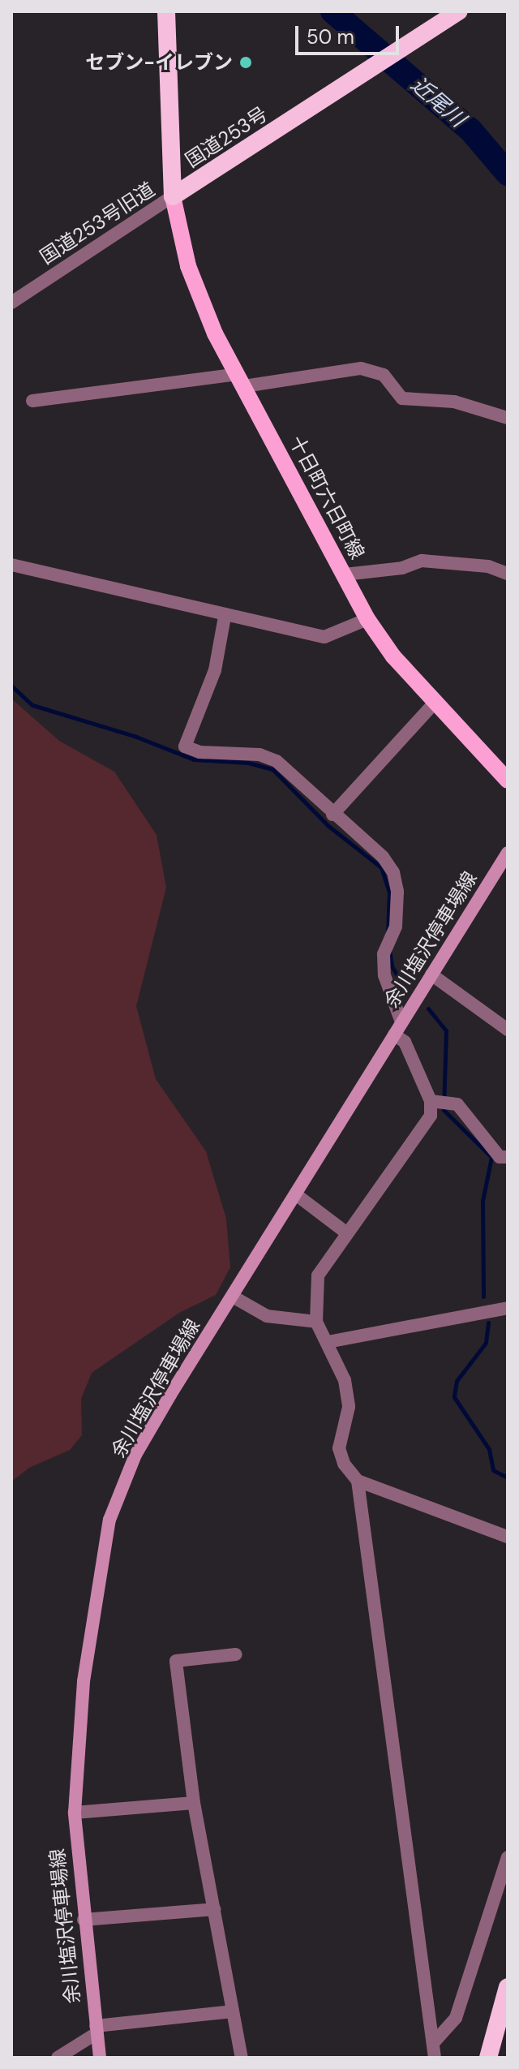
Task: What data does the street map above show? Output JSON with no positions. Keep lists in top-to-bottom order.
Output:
{
  "streets": {
    "highway": ["国道253号"],
    "main road": ["十日町六日町線", "余川塩沢停車場線"],
    "street": ["国道253号旧道"]
  },
  "crossings": [
    ["国道253号", "国道253号旧道"],
    ["国道253号", "十日町六日町線"],
    ["国道253号旧道", "十日町六日町線"]
  ],
  "water": ["近尾川"],
  "places": ["セブン-イレブン"],
  "scale_bar": "50 m"
}
